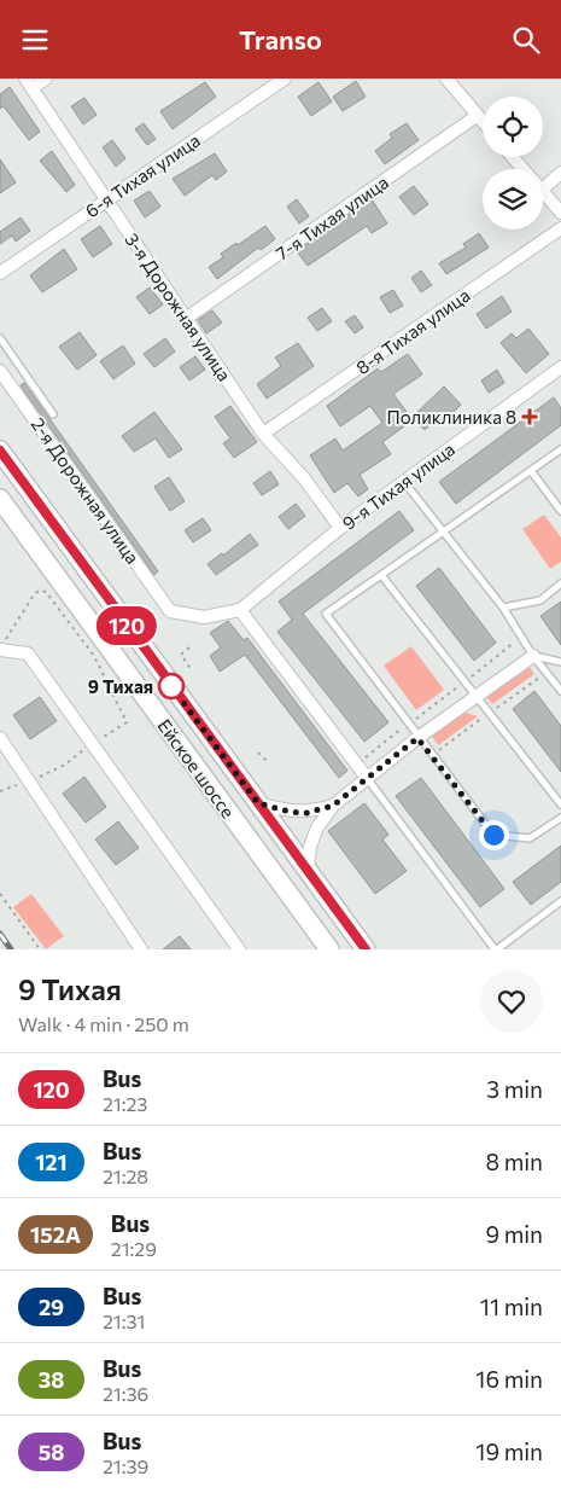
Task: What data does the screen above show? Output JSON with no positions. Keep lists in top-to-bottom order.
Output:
{
  "streets": {
    "main road": ["Ейское шоссе"],
    "street": [
      "6-я Тихая улица",
      "7-я Тихая улица",
      "3-я Дорожная улица",
      "8-я Тихая улица",
      "9-я Тихая улица",
      "2-я Дорожная улица"
    ]
  },
  "crossings": [
    ["6-я Тихая улица", "3-я Дорожная улица"],
    ["7-я Тихая улица", "3-я Дорожная улица"],
    ["3-я Дорожная улица", "8-я Тихая улица"],
    ["3-я Дорожная улица", "9-я Тихая улица"],
    ["9-я Тихая улица", "2-я Дорожная улица"]
  ],
  "places": {
    "health": ["Поликлиника 8"],
    "other": ["9 Тихая"]
  },
  "lines": ["bus line 120"],
  "page": {
    "header": "Transo",
    "on_map": "120",
    "heading": ["9 Тихая", "Walk · 4 min · 250 m"],
    "list": [
      {
        "mark": "120",
        "name": "Bus",
        "note": "21:23",
        "value": "3 min"
      },
      {
        "mark": "121",
        "name": "Bus",
        "note": "21:28",
        "value": "8 min"
      },
      {
        "mark": "152A",
        "name": "Bus",
        "note": "21:29",
        "value": "9 min"
      },
      {
        "mark": "29",
        "name": "Bus",
        "note": "21:31",
        "value": "11 min"
      },
      {
        "mark": "38",
        "name": "Bus",
        "note": "21:36",
        "value": "16 min"
      },
      {
        "mark": "58",
        "name": "Bus",
        "note": "21:39",
        "value": "19 min"
      }
    ]
  }
}
